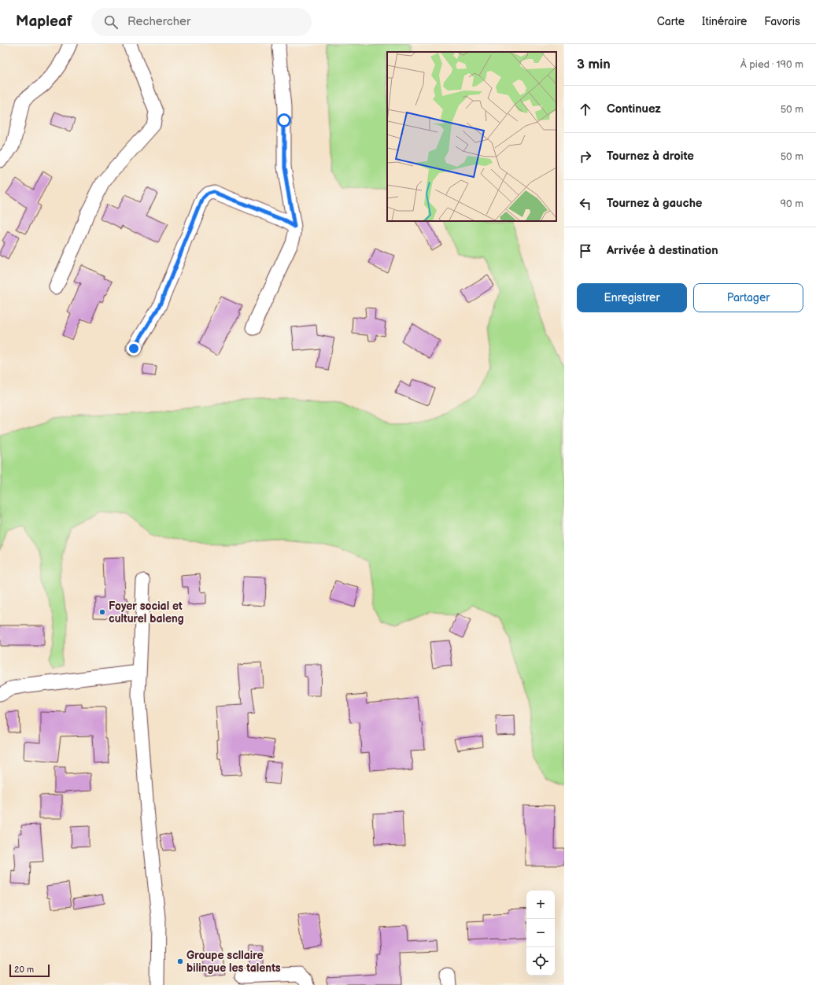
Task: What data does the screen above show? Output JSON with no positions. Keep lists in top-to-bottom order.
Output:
{
  "places": ["Foyer social et culturel baleng", "Groupe scllaire bilingue les talents"],
  "scale_bar": "20 m",
  "page": {
    "header": "Mapleaf",
    "search": "Rechercher",
    "nav": ["Carte", "Itinéraire", "Favoris"],
    "heading": ["3 min", "À pied · 190 m"],
    "list": [
      ["Continuez", "50 m"],
      ["Tournez à droite", "50 m"],
      ["Tournez à gauche", "90 m"],
      "Arrivée à destination"
    ],
    "buttons": ["Enregistrer", "Partager"],
    "map_buttons": ["+", "−"],
    "scale": "20 m"
  }
}
